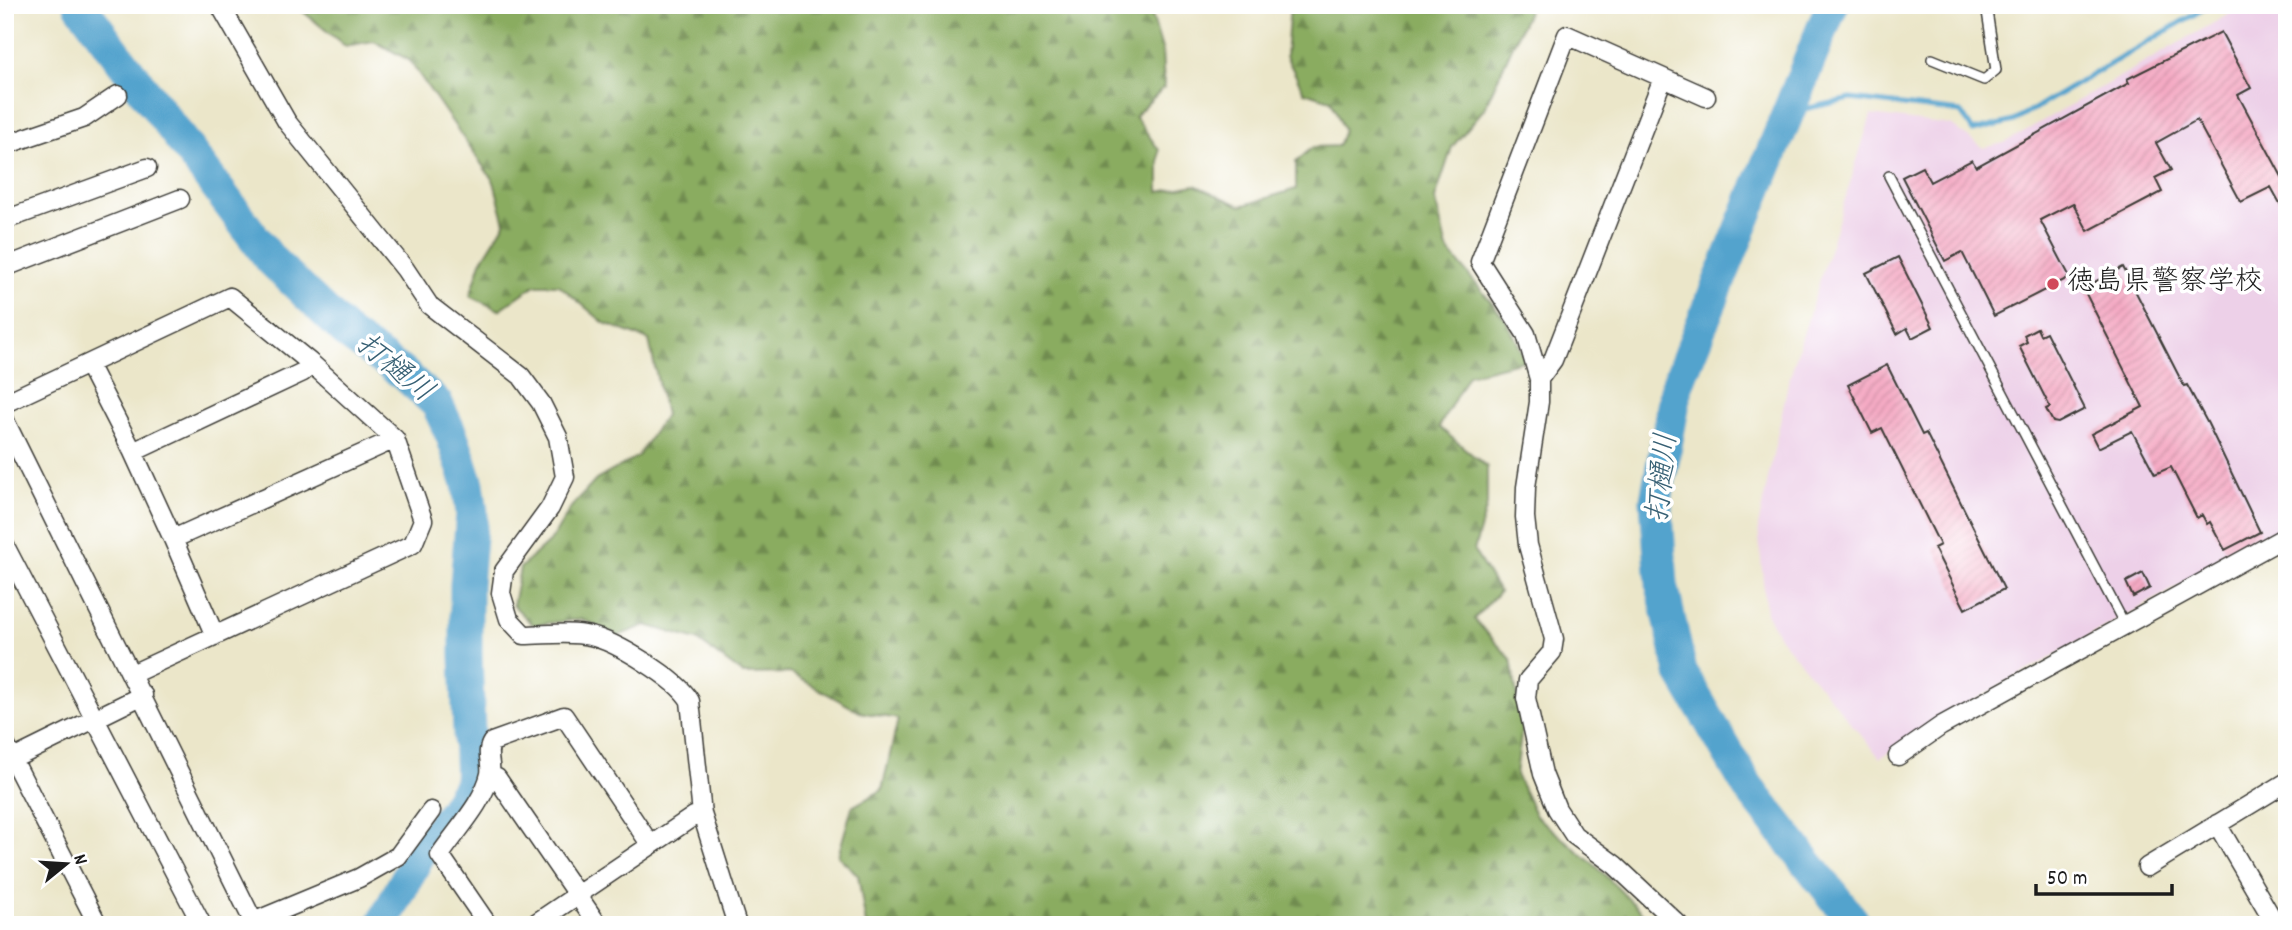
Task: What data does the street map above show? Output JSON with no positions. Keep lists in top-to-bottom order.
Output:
{
  "water": ["打樋川"],
  "places": ["徳島県警察学校"],
  "scale_bar": "50 m",
  "north": "right"
}
